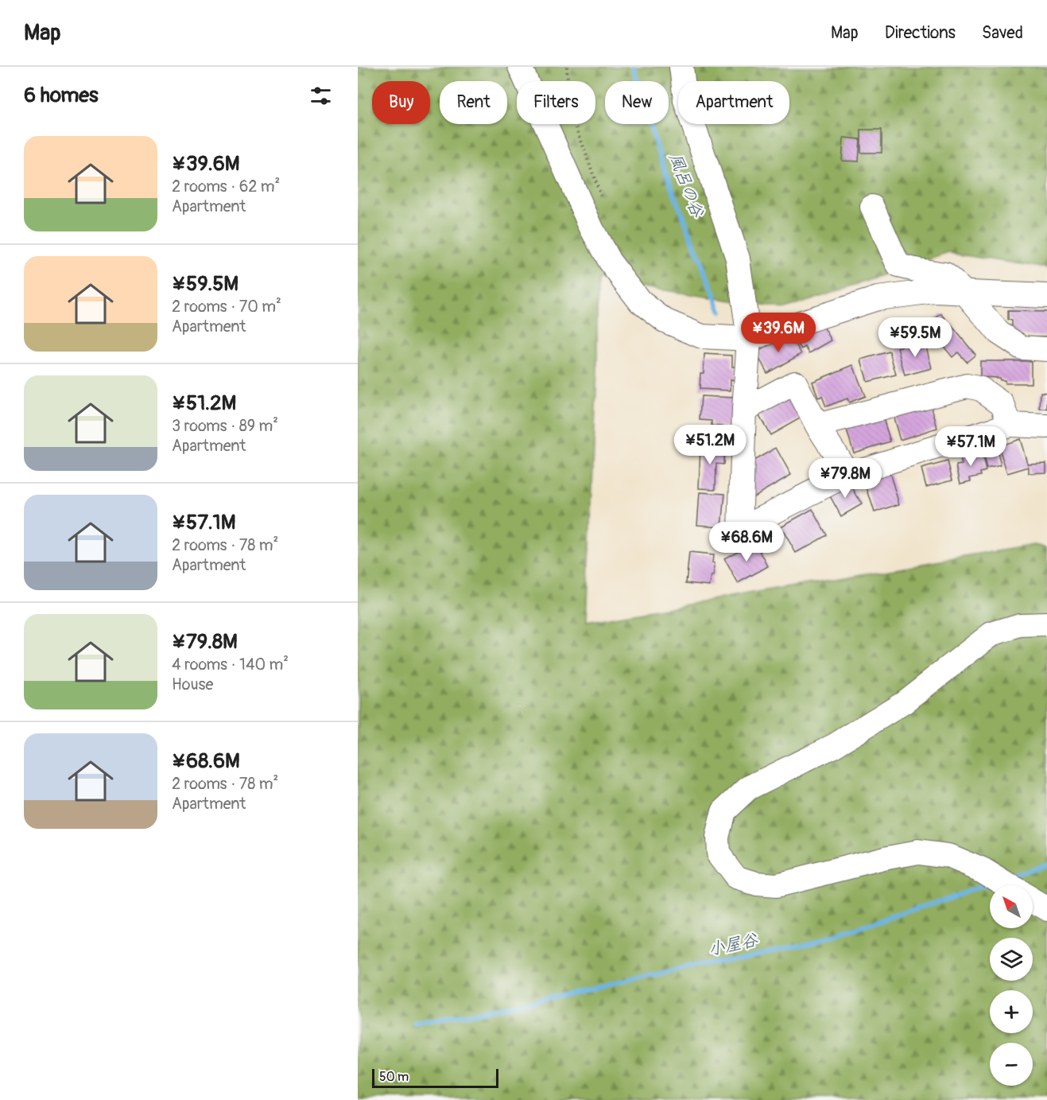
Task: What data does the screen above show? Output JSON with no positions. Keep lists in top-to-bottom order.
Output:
{
  "water": ["風呂の谷", "小屋谷"],
  "scale_bar": "50 m",
  "north": "top left",
  "page": {
    "header": "Map",
    "nav": ["Map", "Directions", "Saved"],
    "heading": "6 homes",
    "chip": [
      "Buy",
      "Rent",
      "Filters",
      "New",
      "Apartment"
    ],
    "list": [
      {
        "name": "¥39.6M",
        "note": "2 rooms · 62 m² · Apartment"
      },
      {
        "name": "¥59.5M",
        "note": "2 rooms · 70 m² · Apartment"
      },
      {
        "name": "¥51.2M",
        "note": "3 rooms · 89 m² · Apartment"
      },
      {
        "name": "¥57.1M",
        "note": "2 rooms · 78 m² · Apartment"
      },
      {
        "name": "¥79.8M",
        "note": "4 rooms · 140 m² · House"
      },
      {
        "name": "¥68.6M",
        "note": "2 rooms · 78 m² · Apartment"
      }
    ],
    "price": [
      "¥39.6M",
      "¥59.5M",
      "¥51.2M",
      "¥57.1M",
      "¥79.8M",
      "¥68.6M"
    ],
    "map_buttons": ["+", "−"],
    "scale": "50 m"
  }
}
